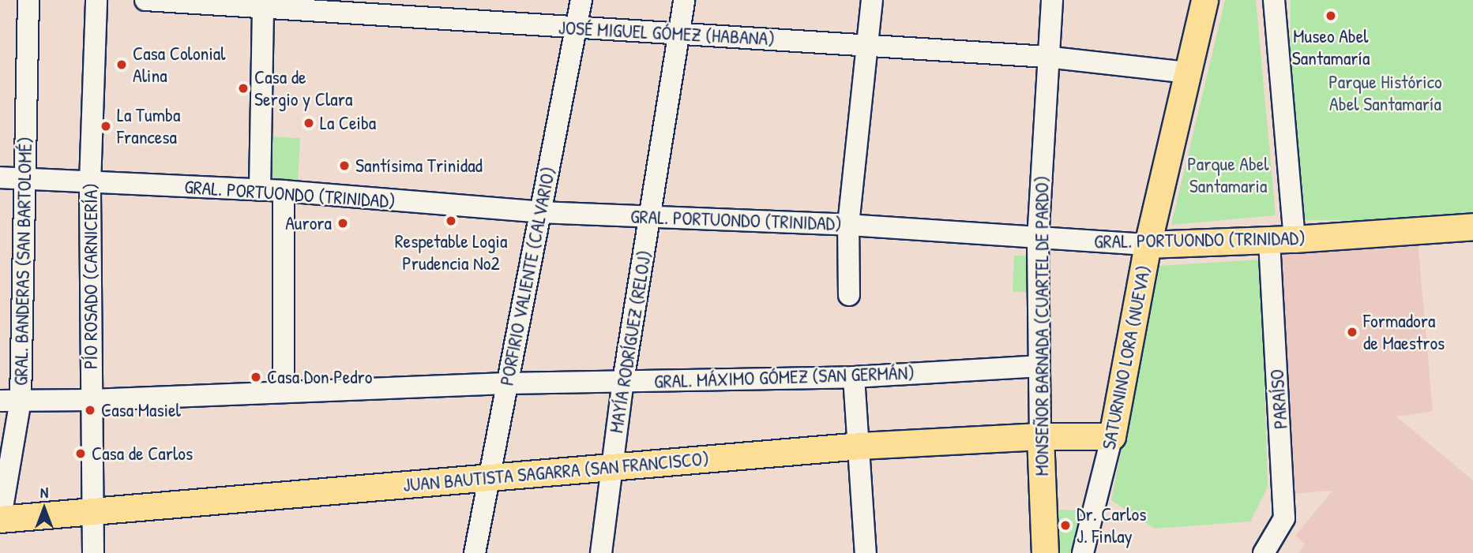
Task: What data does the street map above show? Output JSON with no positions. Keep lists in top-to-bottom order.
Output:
{
  "streets": {
    "main road": [
      "GRAL. PORTUONDO (TRINIDAD)",
      "MONSEÑOR BARNADA (CUARTEL DE PARDO)",
      "SATURNINO LORA (NUEVA)",
      "JUAN BAUTISTA SAGARRA (SAN FRANCISCO)"
    ],
    "street": [
      "JOSÉ MIGUEL GÓMEZ (HABANA)",
      "GRAL. BANDERAS (SAN BARTOLOMÉ)",
      "PÍO ROSADO (CARNICERÍA)",
      "PORFIRIO VALIENTE (CALVARIO)",
      "MAYÍA RODRÍGUEZ (RELOJ)",
      "GRAL. MÁXIMO GÓMEZ (SAN GERMÁN)",
      "PARAÍSO"
    ]
  },
  "crossings": [
    ["JOSÉ MIGUEL GÓMEZ (HABANA)", "PORFIRIO VALIENTE (CALVARIO)"],
    ["JOSÉ MIGUEL GÓMEZ (HABANA)", "MONSEÑOR BARNADA (CUARTEL DE PARDO)"],
    ["JOSÉ MIGUEL GÓMEZ (HABANA)", "MAYÍA RODRÍGUEZ (RELOJ)"],
    ["JOSÉ MIGUEL GÓMEZ (HABANA)", "SATURNINO LORA (NUEVA)"],
    ["GRAL. PORTUONDO (TRINIDAD)", "GRAL. BANDERAS (SAN BARTOLOMÉ)"],
    ["GRAL. PORTUONDO (TRINIDAD)", "PÍO ROSADO (CARNICERÍA)"],
    ["GRAL. PORTUONDO (TRINIDAD)", "PORFIRIO VALIENTE (CALVARIO)"],
    ["GRAL. PORTUONDO (TRINIDAD)", "MONSEÑOR BARNADA (CUARTEL DE PARDO)"],
    ["GRAL. PORTUONDO (TRINIDAD)", "MAYÍA RODRÍGUEZ (RELOJ)"],
    ["GRAL. PORTUONDO (TRINIDAD)", "SATURNINO LORA (NUEVA)"],
    ["GRAL. PORTUONDO (TRINIDAD)", "PARAÍSO"],
    ["GRAL. BANDERAS (SAN BARTOLOMÉ)", "GRAL. MÁXIMO GÓMEZ (SAN GERMÁN)"],
    ["GRAL. BANDERAS (SAN BARTOLOMÉ)", "JUAN BAUTISTA SAGARRA (SAN FRANCISCO)"],
    ["PÍO ROSADO (CARNICERÍA)", "GRAL. MÁXIMO GÓMEZ (SAN GERMÁN)"],
    ["PÍO ROSADO (CARNICERÍA)", "JUAN BAUTISTA SAGARRA (SAN FRANCISCO)"],
    ["PORFIRIO VALIENTE (CALVARIO)", "GRAL. MÁXIMO GÓMEZ (SAN GERMÁN)"],
    ["PORFIRIO VALIENTE (CALVARIO)", "JUAN BAUTISTA SAGARRA (SAN FRANCISCO)"],
    ["MONSEÑOR BARNADA (CUARTEL DE PARDO)", "GRAL. MÁXIMO GÓMEZ (SAN GERMÁN)"],
    ["MONSEÑOR BARNADA (CUARTEL DE PARDO)", "JUAN BAUTISTA SAGARRA (SAN FRANCISCO)"],
    ["MAYÍA RODRÍGUEZ (RELOJ)", "GRAL. MÁXIMO GÓMEZ (SAN GERMÁN)"],
    ["MAYÍA RODRÍGUEZ (RELOJ)", "JUAN BAUTISTA SAGARRA (SAN FRANCISCO)"],
    ["SATURNINO LORA (NUEVA)", "JUAN BAUTISTA SAGARRA (SAN FRANCISCO)"]
  ],
  "parks": ["Parque Histórico Abel Santamaría", "Parque Abel Santamaria"],
  "places": [
    "Museo Abel Santamaría",
    "Casa Colonial Alina",
    "Casa de Sergio y Clara",
    "La Ceiba",
    "La Tumba Francesa",
    "Santísima Trinidad",
    "Respetable Logia Prudencia No2",
    "Aurora",
    "Formadora de Maestros",
    "Casa Don Pedro",
    "Casa Masiel",
    "Casa de Carlos",
    "Dr. Carlos J. Finlay"
  ],
  "north": "top"
}
